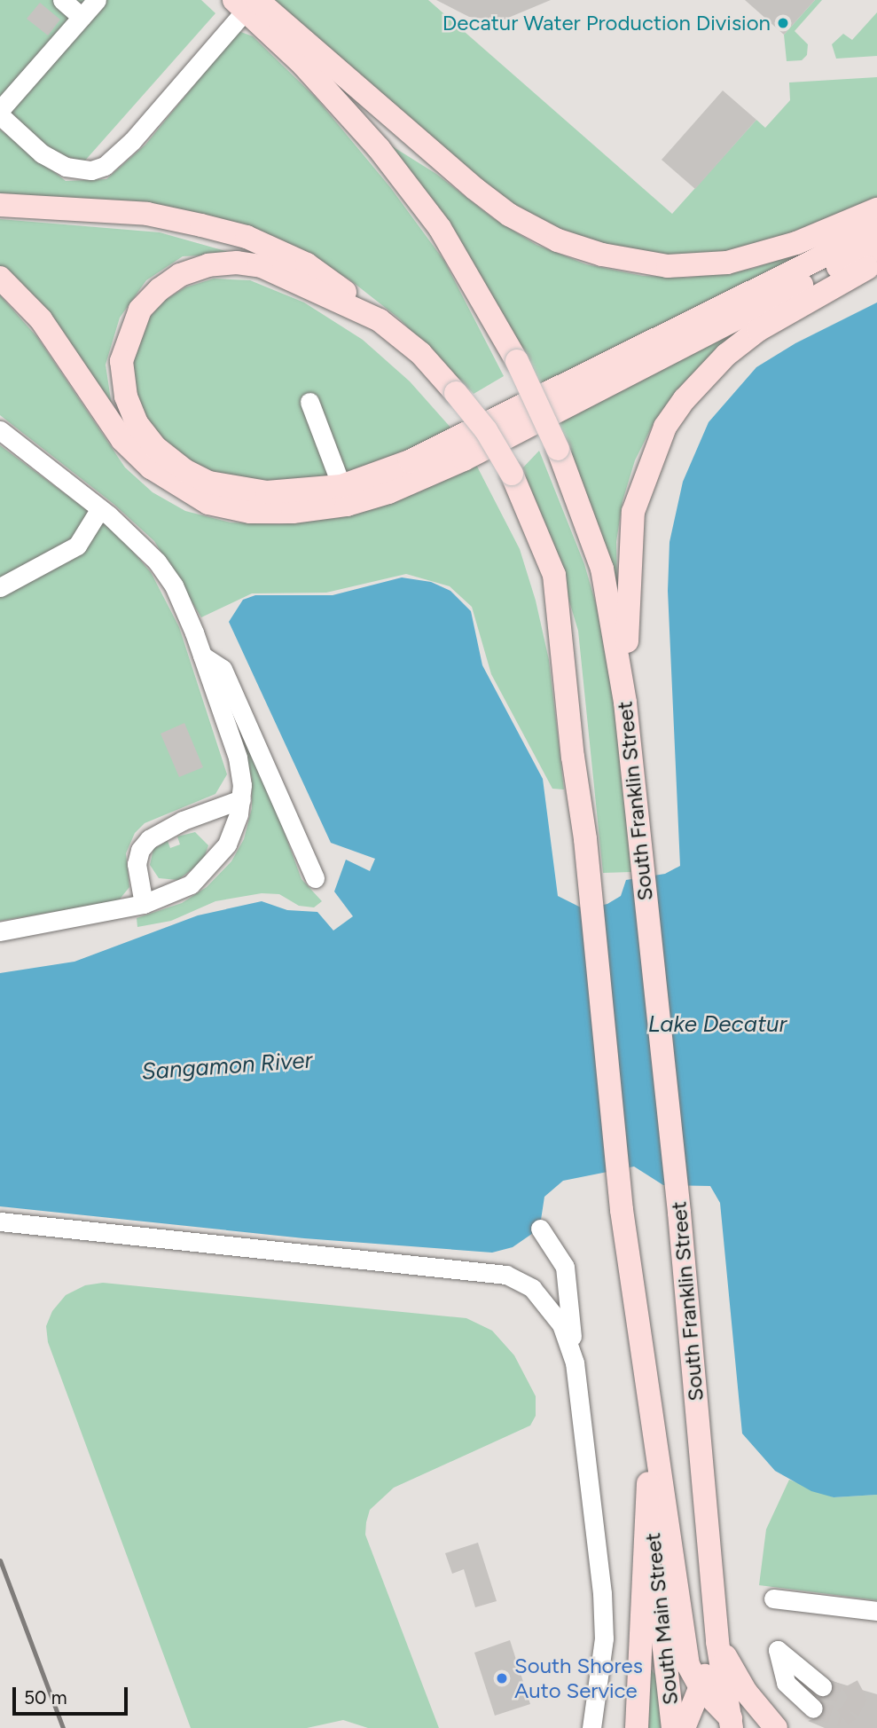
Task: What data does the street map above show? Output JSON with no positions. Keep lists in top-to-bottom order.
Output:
{
  "streets": {
    "main road": ["South Franklin Street", "South Main Street"]
  },
  "water": ["Lake Decatur", "Sangamon River"],
  "places": ["Decatur Water Production Division", "South Shores Auto Service"],
  "scale_bar": "50 m"
}
